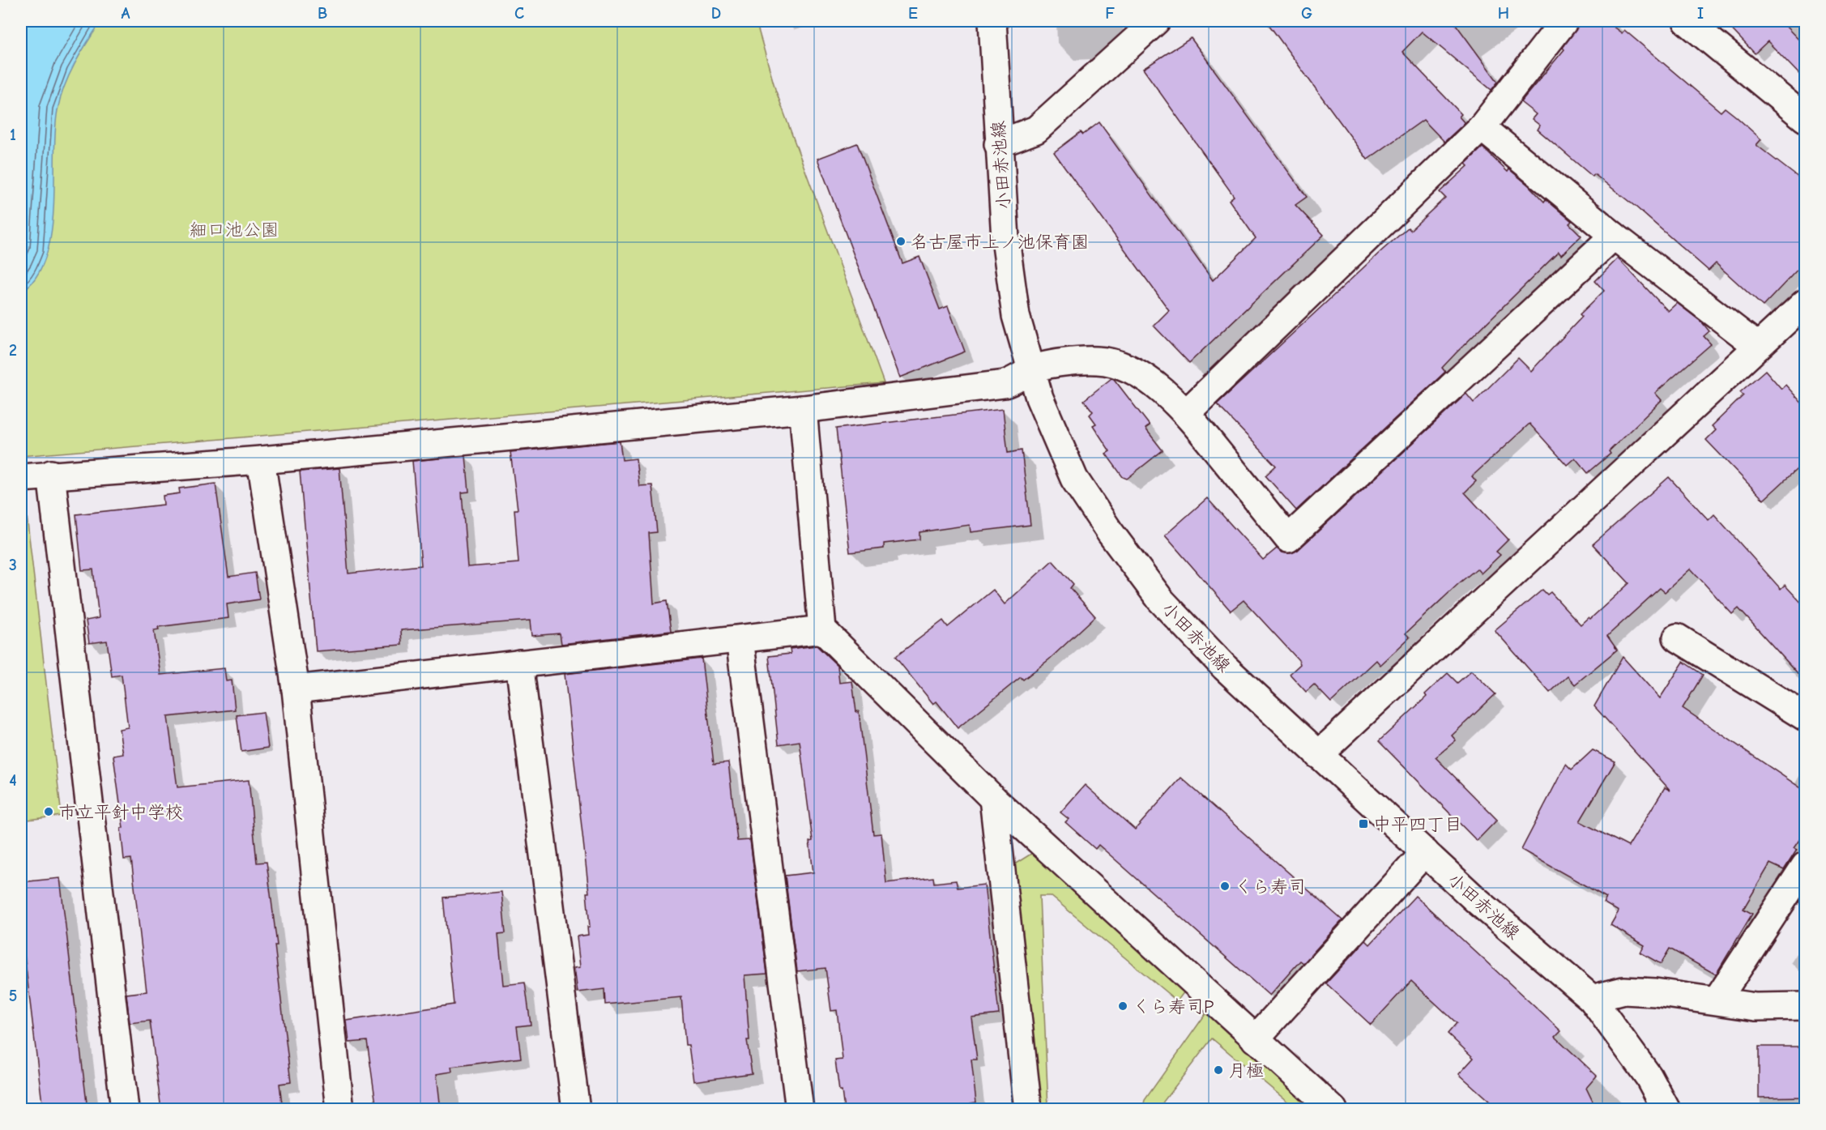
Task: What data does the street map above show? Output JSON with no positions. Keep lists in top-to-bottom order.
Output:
{
  "streets": {
    "street": ["小田赤池線"]
  },
  "parks": ["細口池公園"],
  "places": {
    "other": [
      "名古屋市上ノ池保育園",
      "市立平針中学校",
      "くら寿司",
      "くら寿司P",
      "月極"
    ],
    "transit": ["中平四丁目"]
  },
  "grid": {
    "columns": [
      "A",
      "B",
      "C",
      "D",
      "E",
      "F",
      "G",
      "H",
      "I"
    ],
    "rows": [
      "1",
      "2",
      "3",
      "4",
      "5"
    ]
  }
}
